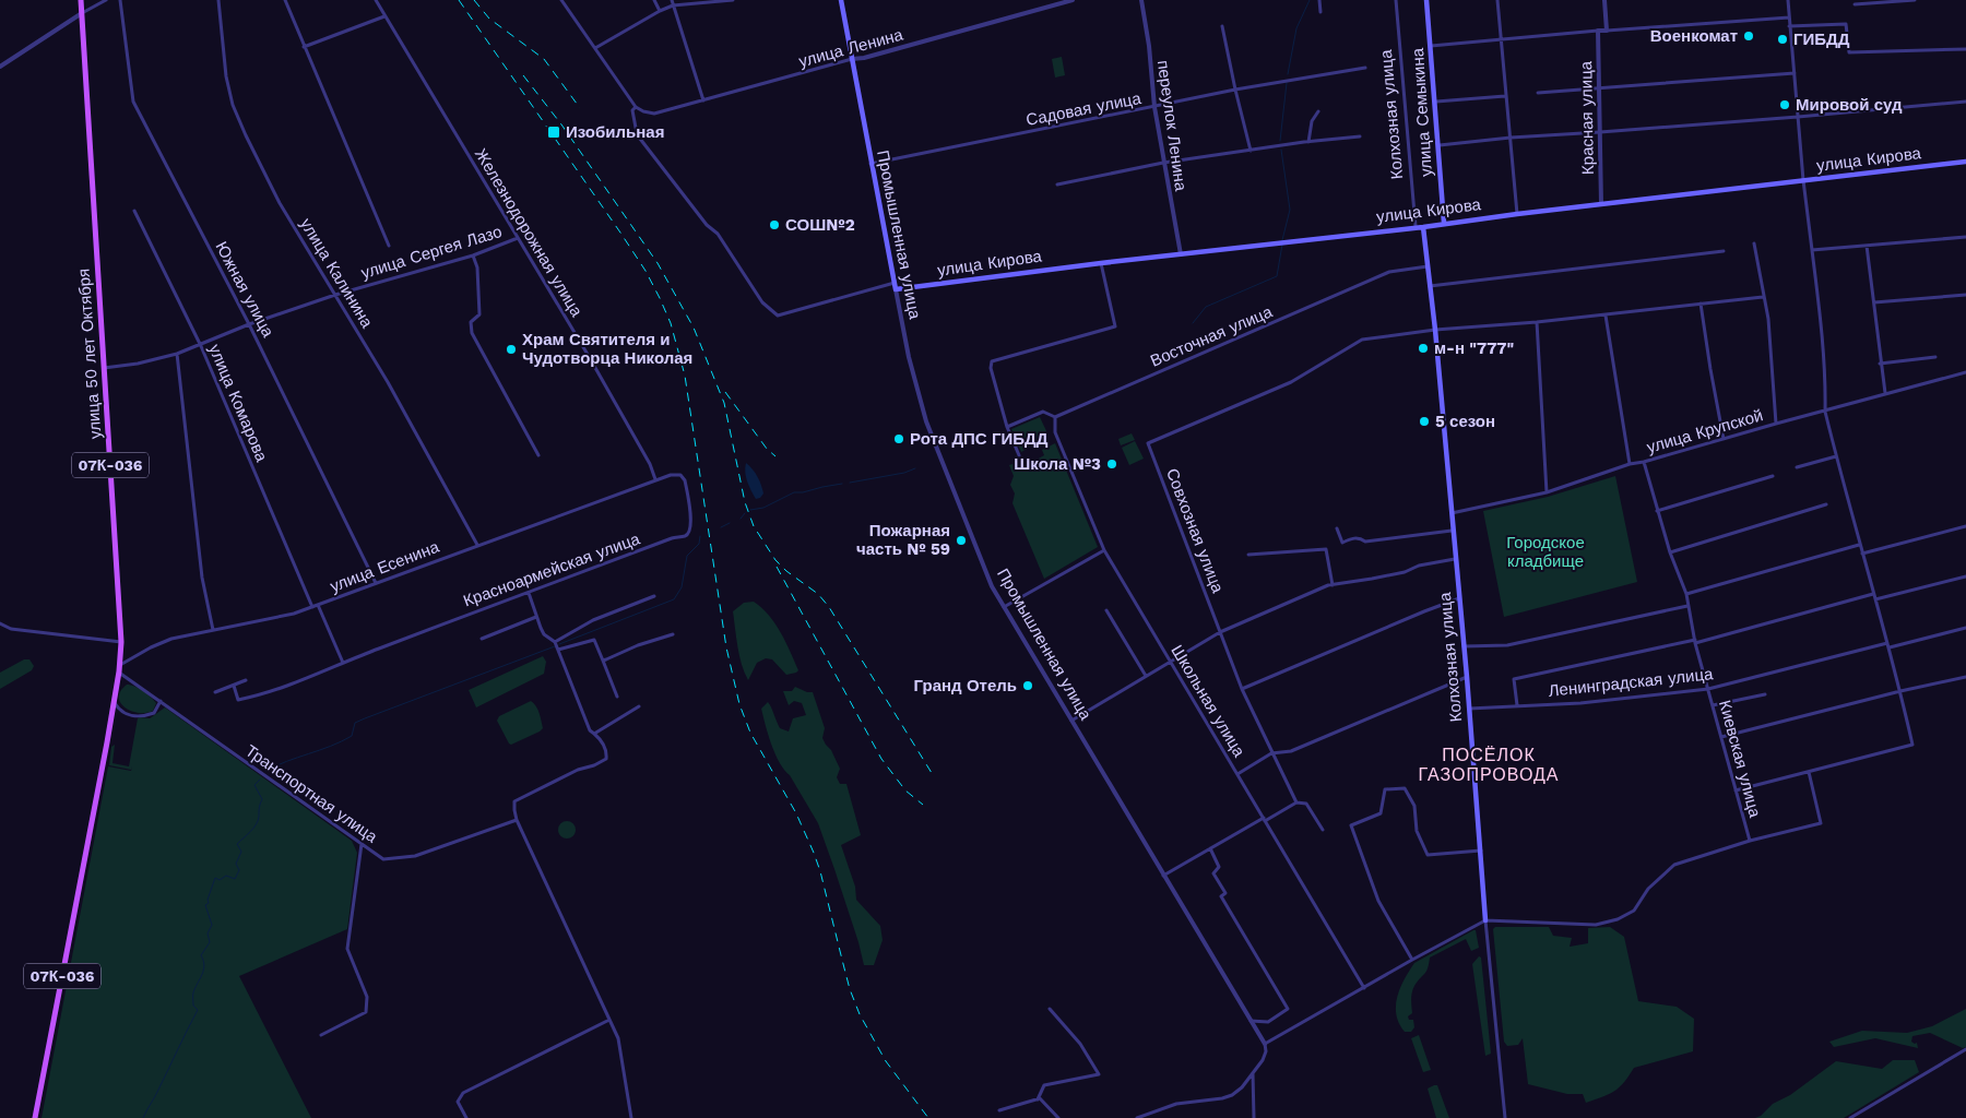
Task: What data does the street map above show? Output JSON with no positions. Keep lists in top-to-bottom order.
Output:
{
  "streets": {
    "main road": [
      "улица Семыкина",
      "Колхозная улица",
      "улица Кирова",
      "Промышленная улица",
      "улица 50 лет Октября",
      "07К-036"
    ],
    "street": [
      "улица Ленина",
      "Садовая улица",
      "Красная улица",
      "переулок Ленина",
      "Железнодорожная улица",
      "улица Сергея Лазо",
      "улица Калинина",
      "Южная улица",
      "Восточная улица",
      "улица Комарова",
      "улица Крупской",
      "Совхозная улица",
      "улица Есенина",
      "Красноармейская улица",
      "Ленинградская улица",
      "Школьная улица",
      "Киевская улица",
      "Транспортная улица"
    ]
  },
  "crossings": [
    ["улица Ленина", "Промышленная улица"],
    ["Садовая улица", "переулок Ленина"],
    ["Садовая улица", "Промышленная улица"],
    ["улица Семыкина", "улица Кирова"],
    ["Колхозная улица", "улица Кирова"],
    ["Колхозная улица", "Восточная улица"],
    ["Колхозная улица", "улица Крупской"],
    ["Колхозная улица", "Совхозная улица"],
    ["Колхозная улица", "Ленинградская улица"],
    ["Красная улица", "улица Кирова"],
    ["переулок Ленина", "улица Кирова"],
    ["улица Кирова", "Промышленная улица"],
    ["Железнодорожная улица", "улица Сергея Лазо"],
    ["Железнодорожная улица", "улица Есенина"],
    ["Железнодорожная улица", "Красноармейская улица"],
    ["улица Сергея Лазо", "улица Калинина"],
    ["улица Сергея Лазо", "Южная улица"],
    ["улица Сергея Лазо", "улица 50 лет Октября"],
    ["улица Сергея Лазо", "улица Комарова"],
    ["улица Калинина", "улица Есенина"],
    ["Южная улица", "улица Есенина"],
    ["Восточная улица", "Школьная улица"],
    ["улица 50 лет Октября", "улица Есенина"],
    ["улица 50 лет Октября", "Транспортная улица"],
    ["улица Комарова", "улица Есенина"],
    ["улица Крупской", "Киевская улица"],
    ["улица Есенина", "Красноармейская улица"],
    ["улица Есенина", "Транспортная улица"],
    ["Ленинградская улица", "Киевская улица"]
  ],
  "districts": ["ПОСЁЛОК ГАЗОПРОВОДА"],
  "parks": ["Городское кладбище"],
  "places": {
    "other": [
      "Военкомат",
      "ГИБДД",
      "Мировой суд",
      "СОШ№2",
      "м-н \"777\"",
      "Храм Святителя и Чудотворца Николая",
      "5 сезон",
      "Рота ДПС ГИБДД",
      "Школа №3",
      "Пожарная часть № 59",
      "Гранд Отель"
    ],
    "transit": ["Изобильная"]
  }
}
